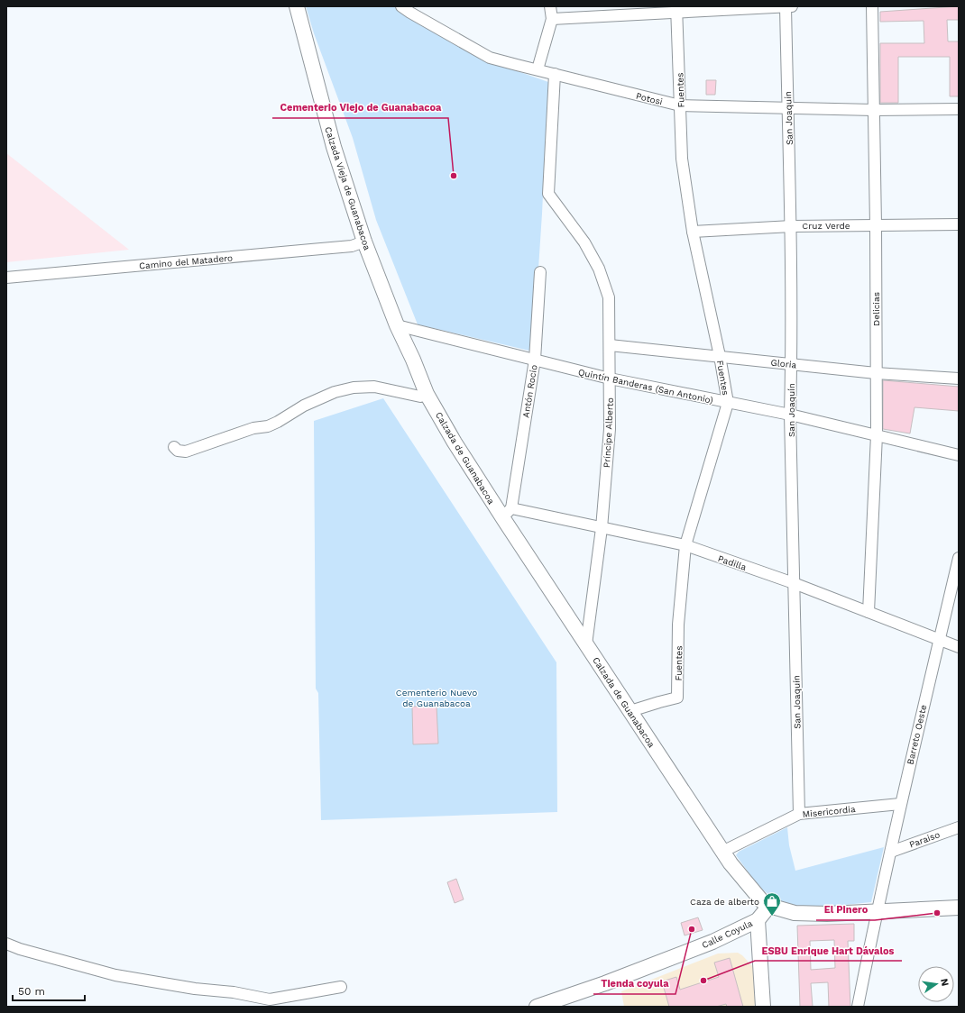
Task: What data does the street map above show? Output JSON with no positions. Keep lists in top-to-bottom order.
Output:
{
  "streets": {
    "main road": ["Calzada Vieja de Guanabacoa", "Calzada de Guanabacoa", "Calle Coyula"],
    "street": [
      "Fuentes",
      "Potosi",
      "San Joaquín",
      "Cruz Verde",
      "Camino del Matadero",
      "Delicias",
      "Gloria",
      "Quintín Banderas (San Antonio)",
      "Antón Rocío",
      "Príncipe Alberto",
      "Padilla",
      "Barreto Oeste",
      "Misericordia",
      "Paraiso"
    ]
  },
  "crossings": [
    ["Fuentes", "Potosi"],
    ["Fuentes", "Cruz Verde"],
    ["Fuentes", "Gloria"],
    ["Fuentes", "Quintín Banderas (San Antonio)"],
    ["Fuentes", "Calzada de Guanabacoa"],
    ["Fuentes", "Padilla"],
    ["Potosi", "San Joaquín"],
    ["Potosi", "Delicias"],
    ["Potosi", "Príncipe Alberto"],
    ["San Joaquín", "Cruz Verde"],
    ["San Joaquín", "Gloria"],
    ["San Joaquín", "Quintín Banderas (San Antonio)"],
    ["San Joaquín", "Padilla"],
    ["San Joaquín", "Misericordia"],
    ["Calzada Vieja de Guanabacoa", "Camino del Matadero"],
    ["Calzada Vieja de Guanabacoa", "Quintín Banderas (San Antonio)"],
    ["Calzada Vieja de Guanabacoa", "Calzada de Guanabacoa"],
    ["Cruz Verde", "Delicias"],
    ["Delicias", "Gloria"],
    ["Delicias", "Quintín Banderas (San Antonio)"],
    ["Delicias", "Padilla"],
    ["Gloria", "Príncipe Alberto"],
    ["Quintín Banderas (San Antonio)", "Antón Rocío"],
    ["Quintín Banderas (San Antonio)", "Príncipe Alberto"],
    ["Quintín Banderas (San Antonio)", "Calzada de Guanabacoa"],
    ["Antón Rocío", "Calzada de Guanabacoa"],
    ["Antón Rocío", "Padilla"],
    ["Príncipe Alberto", "Calzada de Guanabacoa"],
    ["Príncipe Alberto", "Padilla"],
    ["Calzada de Guanabacoa", "Padilla"],
    ["Calzada de Guanabacoa", "Barreto Oeste"],
    ["Calzada de Guanabacoa", "Misericordia"],
    ["Calzada de Guanabacoa", "Calle Coyula"],
    ["Padilla", "Barreto Oeste"],
    ["Barreto Oeste", "Misericordia"],
    ["Barreto Oeste", "Paraiso"]
  ],
  "parks": ["Cementerio Nuevo de Guanabacoa"],
  "places": {
    "other": [
      "Cementerio Viejo de Guanabacoa",
      "El Pinero",
      "Tienda coyula",
      "ESBU Enrique Hart Dávalos"
    ],
    "shop": ["Caza de alberto"]
  },
  "scale_bar": "50 m",
  "north": "right"
}
